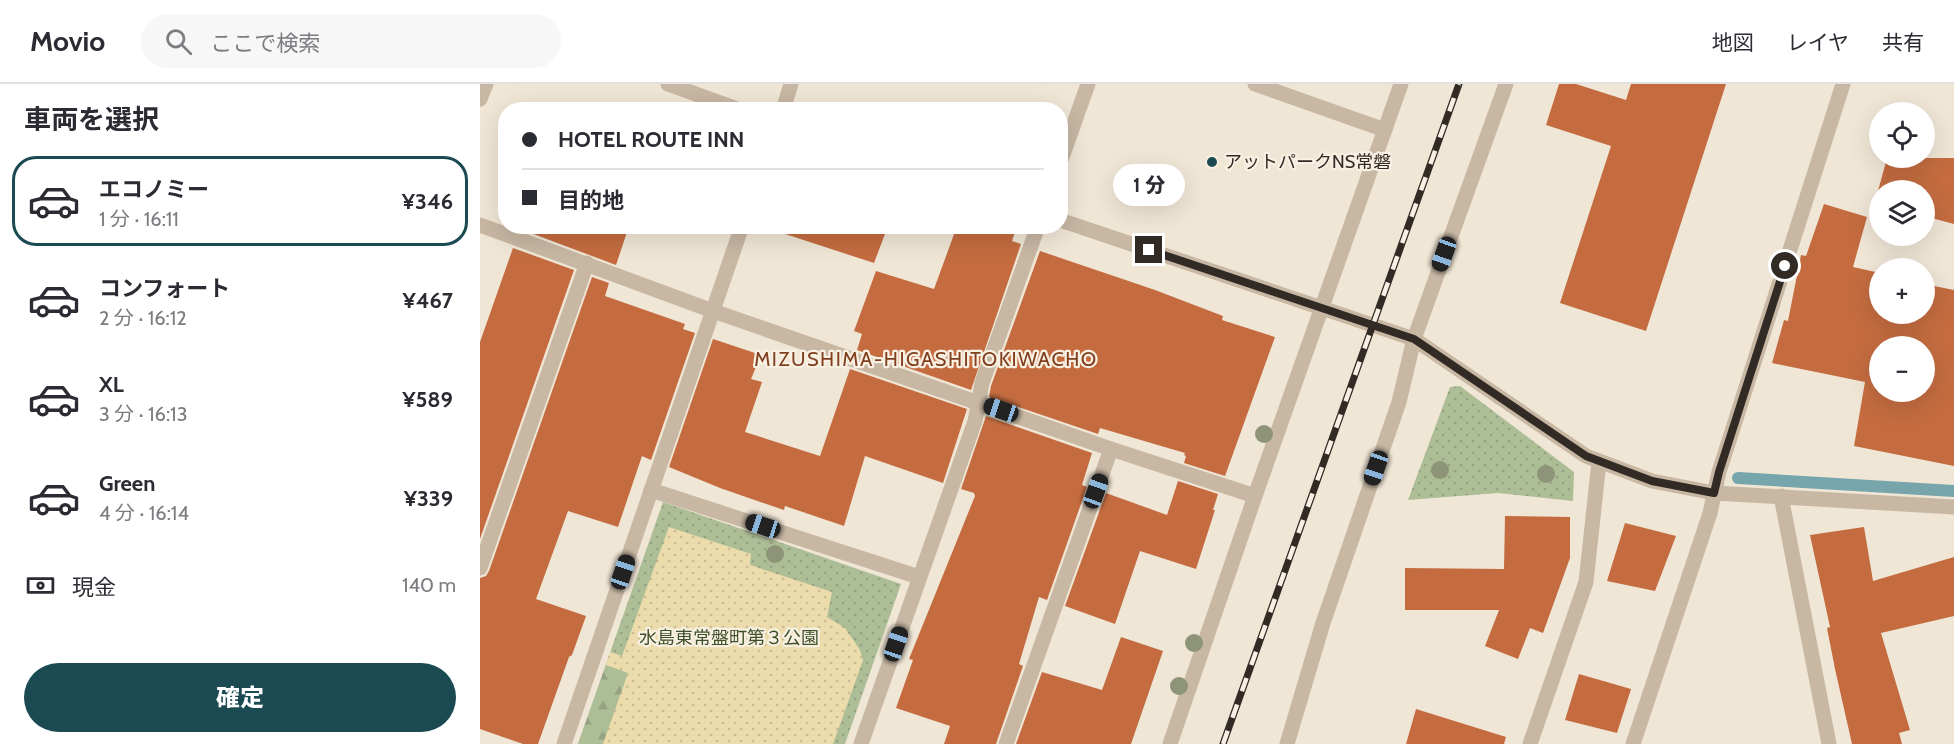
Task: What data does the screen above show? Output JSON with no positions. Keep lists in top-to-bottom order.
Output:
{
  "districts": ["MIZUSHIMA-HIGASHITOKIWACHO"],
  "parks": ["水島東常盤町第３公園"],
  "places": ["アットパークNS常磐"],
  "page": {
    "header": "Movio",
    "search": "ここで検索",
    "nav": ["地図", "レイヤ", "共有"],
    "heading": "車両を選択",
    "map_buttons": ["+", "−"],
    "banner": ["HOTEL ROUTE INN", "目的地"],
    "list": [
      {
        "name": "エコノミー",
        "note": "1 分 · 16:11",
        "value": "¥346"
      },
      {
        "name": "コンフォート",
        "note": "2 分 · 16:12",
        "value": "¥467"
      },
      {
        "name": "XL",
        "note": "3 分 · 16:13",
        "value": "¥589"
      },
      {
        "name": "Green",
        "note": "4 分 · 16:14",
        "value": "¥339"
      }
    ],
    "bubble": "1 分",
    "pay": ["現金", "140 m"],
    "buttons": "確定"
  }
}
